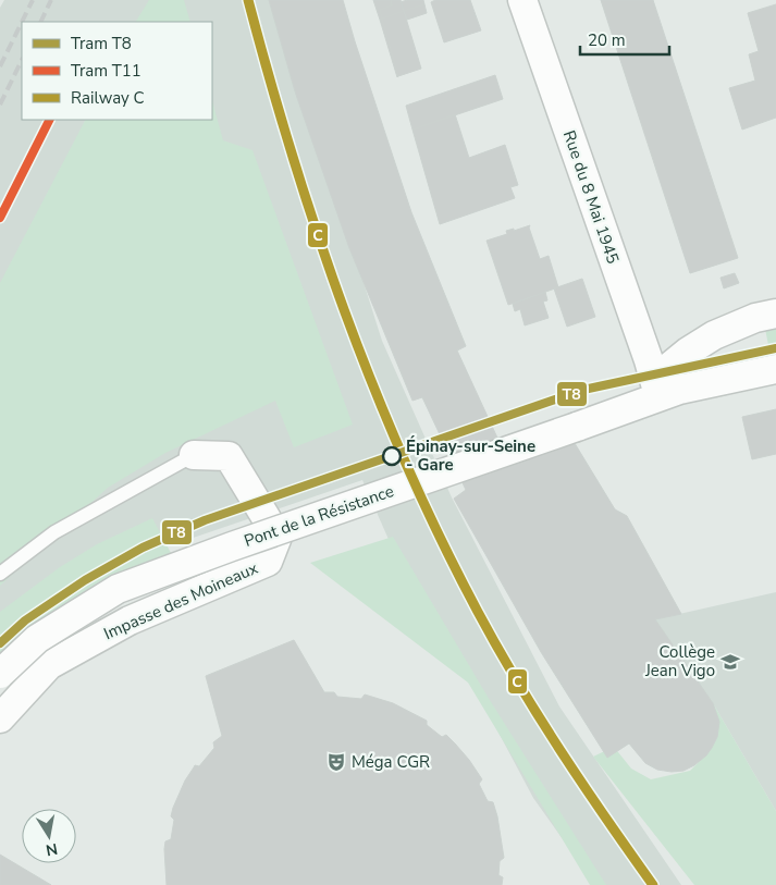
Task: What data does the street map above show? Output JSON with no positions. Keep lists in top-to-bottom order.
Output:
{
  "streets": {
    "street": ["Rue du 8 Mai 1945", "Pont de la Résistance", "Impasse des Moineaux"]
  },
  "crossings": [
    ["Rue du 8 Mai 1945", "Pont de la Résistance"]
  ],
  "places": {
    "other": ["Épinay-sur-Seine - Gare"],
    "school or university": ["Collège Jean Vigo"],
    "theatre": ["Méga CGR"]
  },
  "lines": ["rail line C", "tram line T11", "tram line T8"],
  "legend": ["Tram T8", "Tram T11", "Railway C"],
  "scale_bar": "20 m",
  "north": "bottom"
}
